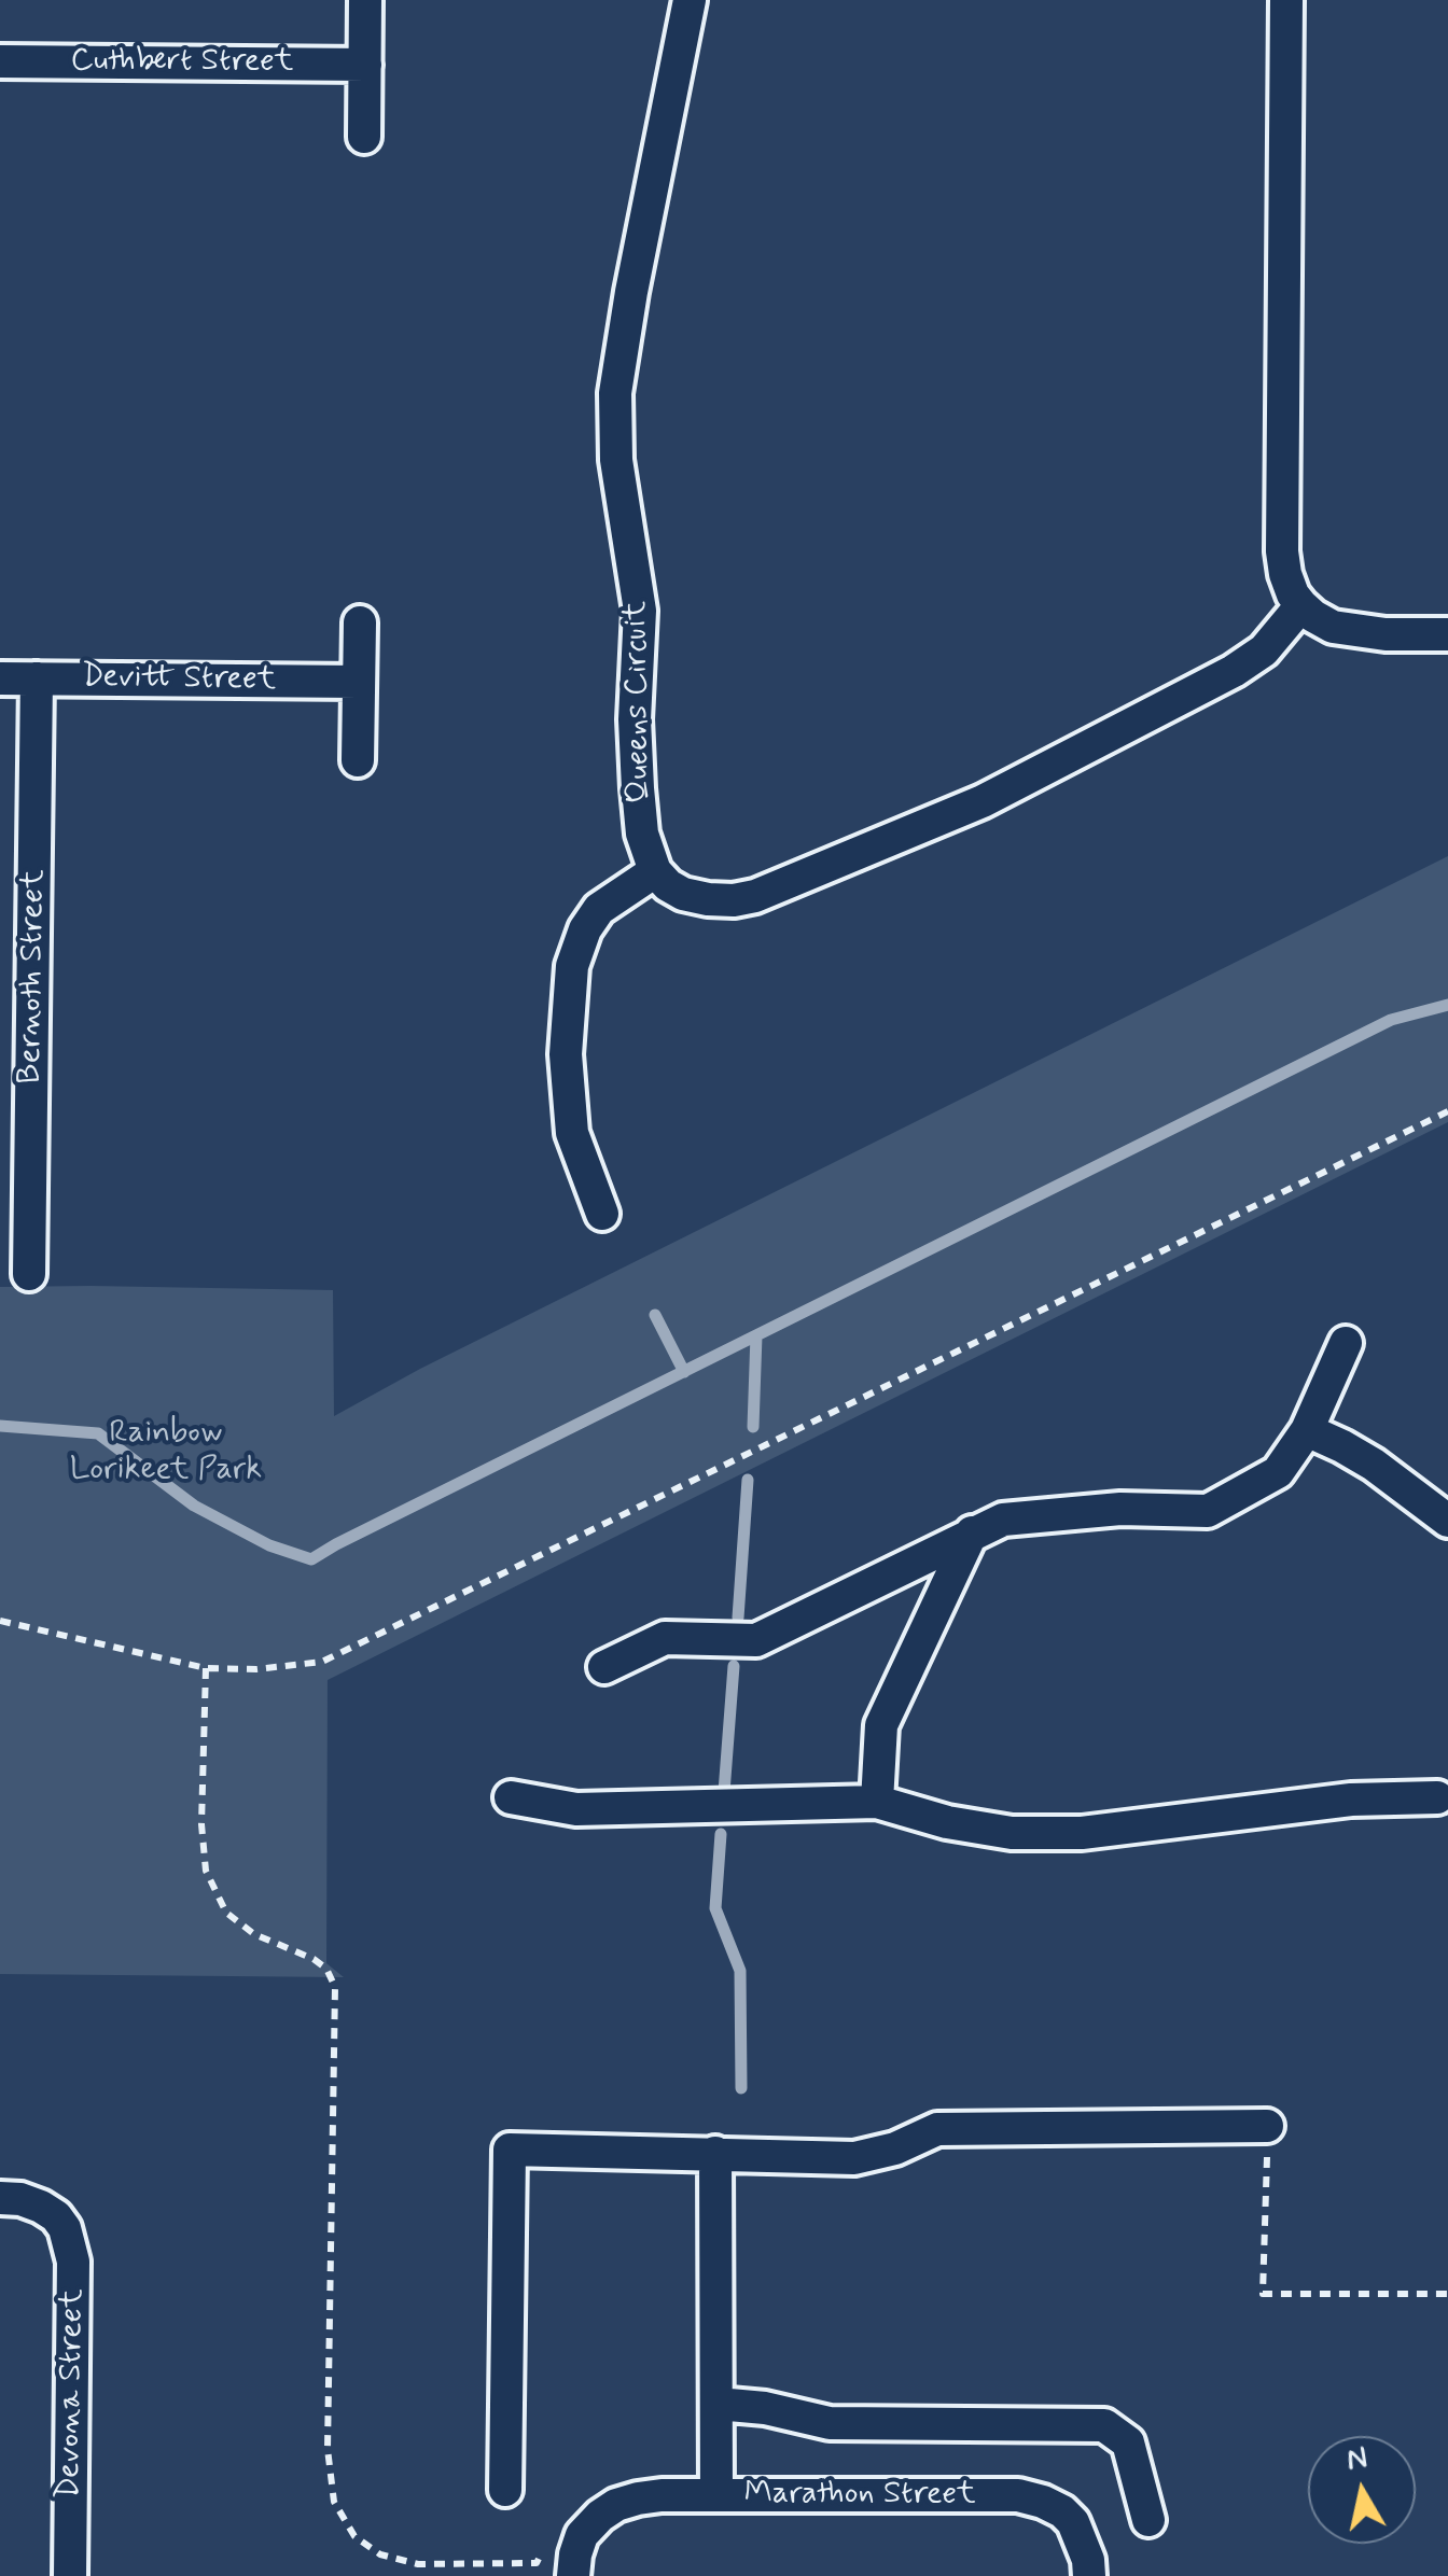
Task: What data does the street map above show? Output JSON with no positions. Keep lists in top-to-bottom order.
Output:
{
  "streets": {
    "street": [
      "Cuthbert Street",
      "Devitt Street",
      "Queens Circuit",
      "Bernoth Street",
      "Devona Street",
      "Marathon Street"
    ]
  },
  "crossings": [
    ["Devitt Street", "Bernoth Street"]
  ],
  "parks": ["Rainbow Lorikeet Park"],
  "north": "top"
}
